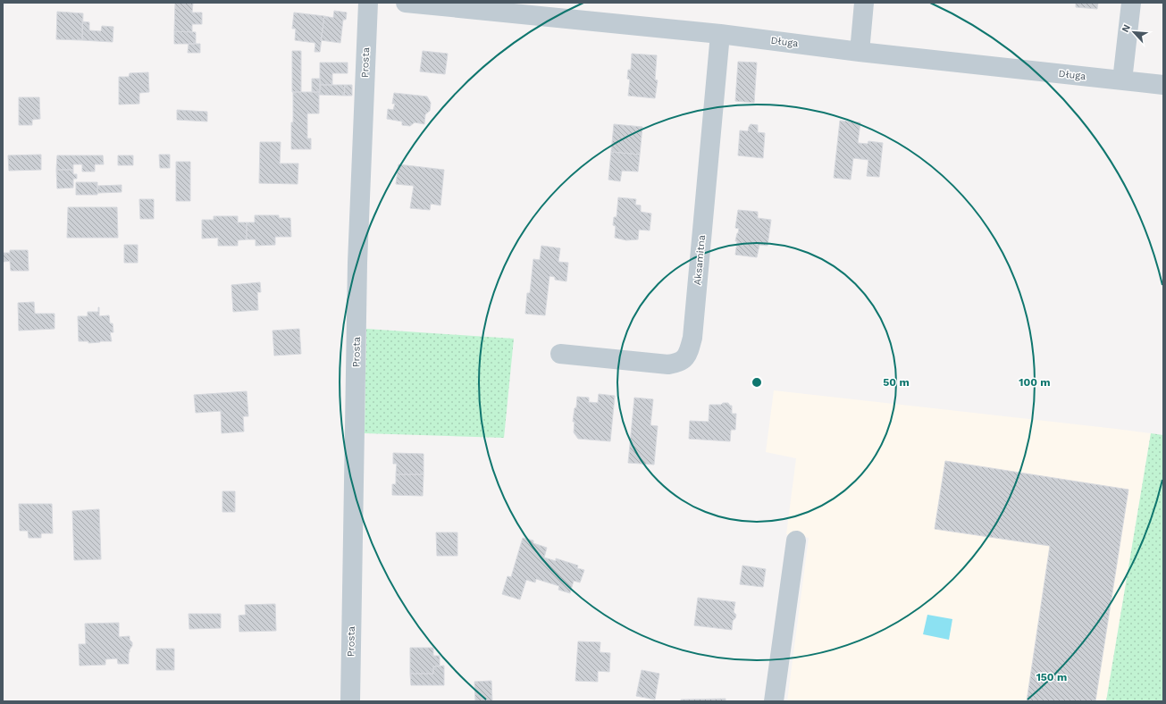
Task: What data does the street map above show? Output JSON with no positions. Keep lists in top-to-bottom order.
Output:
{
  "streets": {
    "street": ["Długa", "Prosta", "Aksamitna"]
  },
  "crossings": [
    ["Długa", "Aksamitna"]
  ],
  "north": "top left",
  "rings": ["50 m", "100 m", "150 m"]
}
